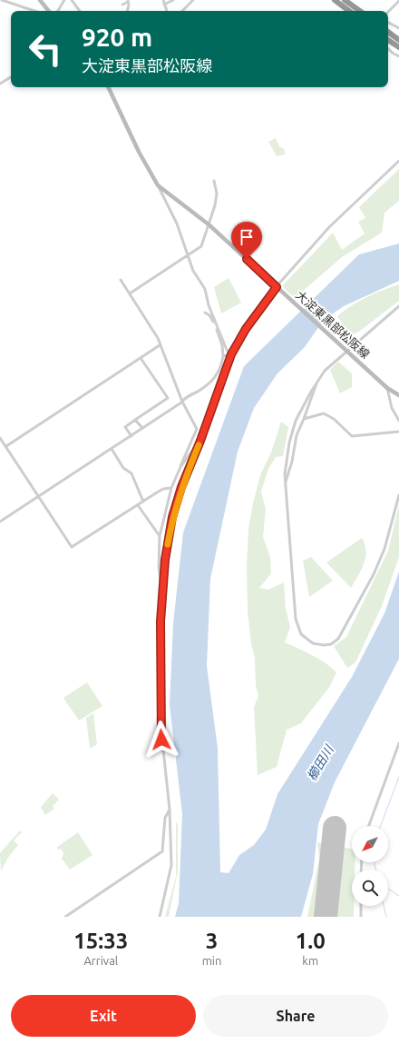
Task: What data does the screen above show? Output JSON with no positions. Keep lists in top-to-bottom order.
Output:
{
  "streets": {
    "main road": ["大淀東黒部松阪線"]
  },
  "water": ["櫛田川"],
  "north": "bottom left",
  "page": {
    "turn": ["920 m", "大淀東黒部松阪線"],
    "eta": [
      "15:33",
      "Arrival",
      "3",
      "min",
      "1.0",
      "km"
    ],
    "buttons": ["Exit", "Share"]
  }
}
